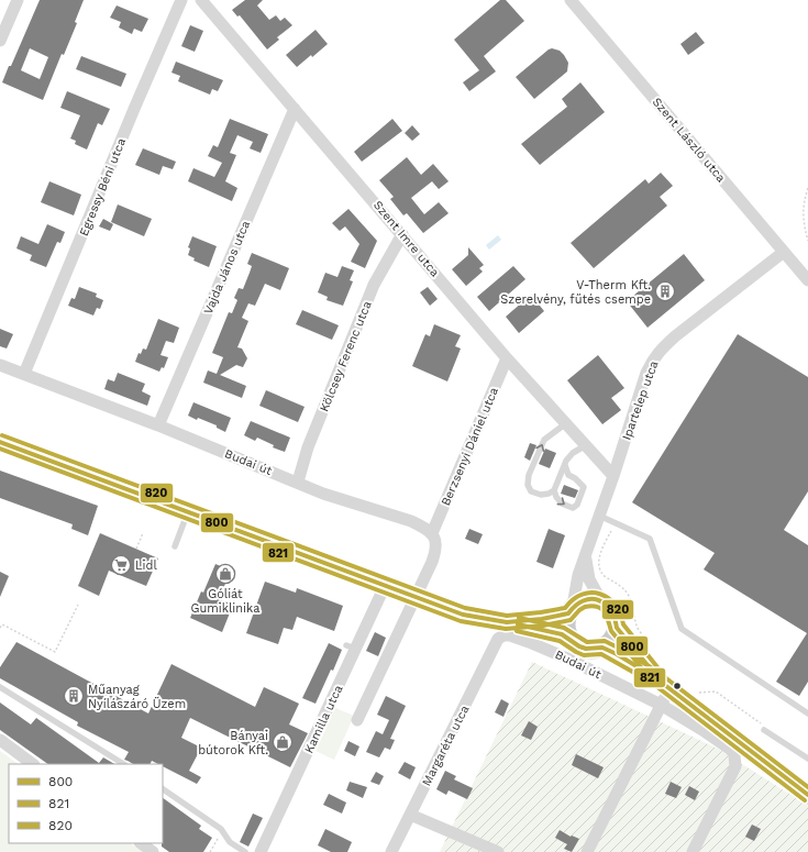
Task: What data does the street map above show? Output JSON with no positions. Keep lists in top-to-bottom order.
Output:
{
  "streets": {
    "main road": ["Budai út"],
    "street": [
      "Szent László utca",
      "Egressy Béni utca",
      "Szent Imre utca",
      "Vajda János utca",
      "Kölcsey Ferenc utca",
      "Ipartelep utca",
      "Berzsenyi Dániel utca",
      "Kamilla utca",
      "Margaréta utca"
    ]
  },
  "crossings": [
    ["Szent László utca", "Ipartelep utca"],
    ["Egressy Béni utca", "Budai út"],
    ["Szent Imre utca", "Vajda János utca"],
    ["Szent Imre utca", "Kölcsey Ferenc utca"],
    ["Szent Imre utca", "Ipartelep utca"],
    ["Szent Imre utca", "Berzsenyi Dániel utca"],
    ["Vajda János utca", "Budai út"],
    ["Kölcsey Ferenc utca", "Budai út"],
    ["Berzsenyi Dániel utca", "Budai út"],
    ["Budai út", "Margaréta utca"]
  ],
  "places": {
    "building": ["V-Therm Kft. Szerelvény, fűtés csempe", "Műanyag Nyílászáró Üzem"],
    "supermarket": ["Lidl"],
    "shop": ["Góliát Gumiklinika", "Bányai bútorok Kft."]
  },
  "lines": ["transit line 820", "transit line 800", "transit line 821"],
  "legend": ["800", "821", "820"]
}
